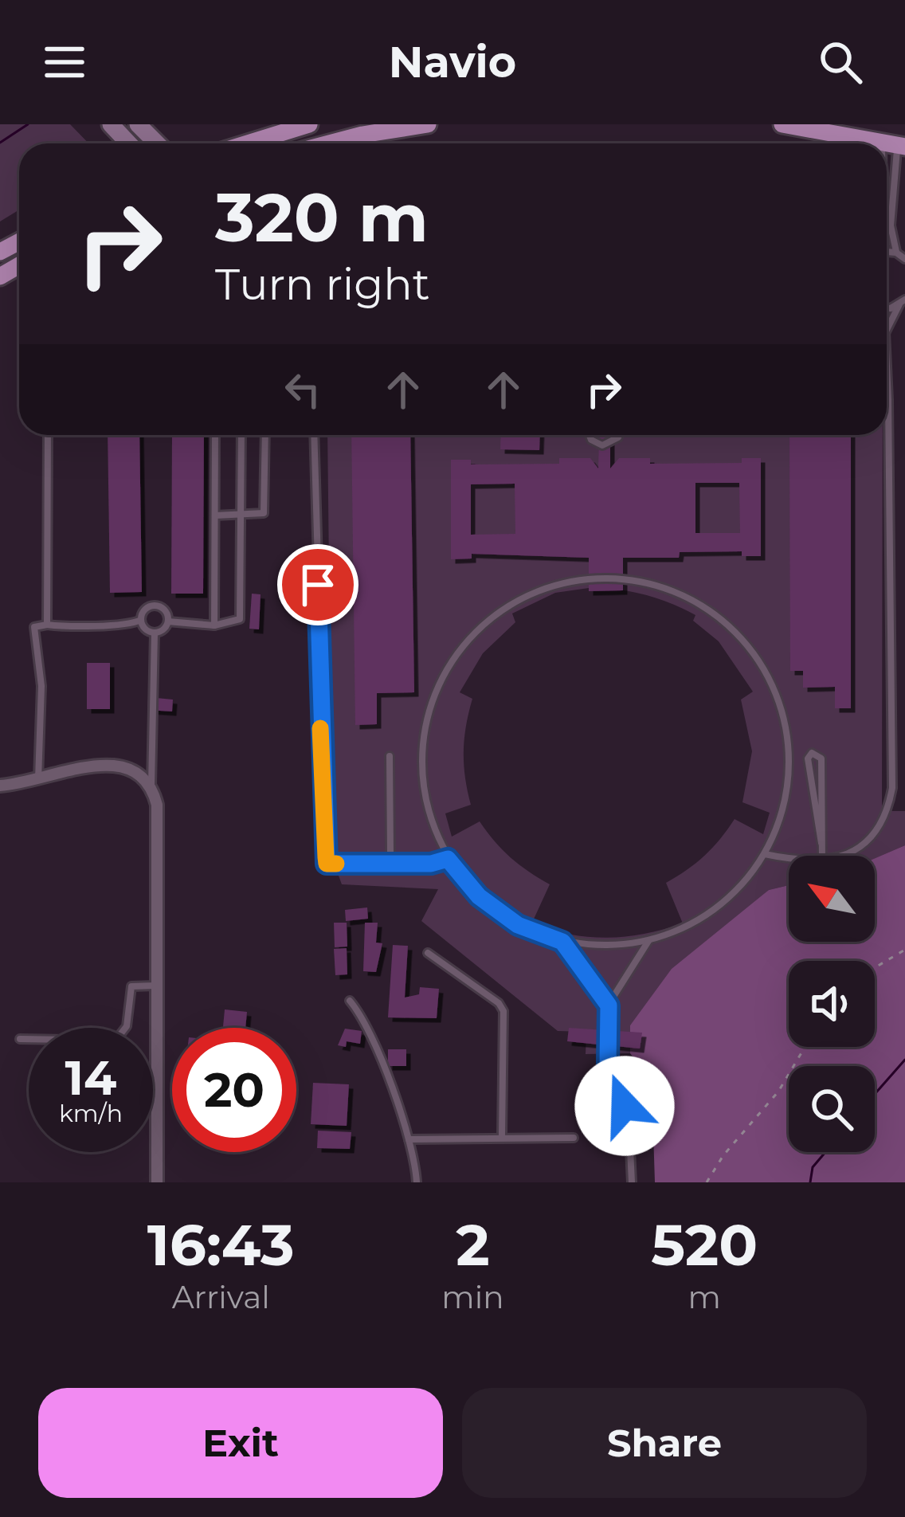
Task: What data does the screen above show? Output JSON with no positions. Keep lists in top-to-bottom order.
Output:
{
  "north": "top left",
  "page": {
    "header": "Navio",
    "turn": ["320 m", "Turn right"],
    "speed": "14 km/h",
    "limit": "20",
    "eta": [
      "16:43",
      "Arrival",
      "2",
      "min",
      "520",
      "m"
    ],
    "buttons": ["Exit", "Share"]
  }
}
